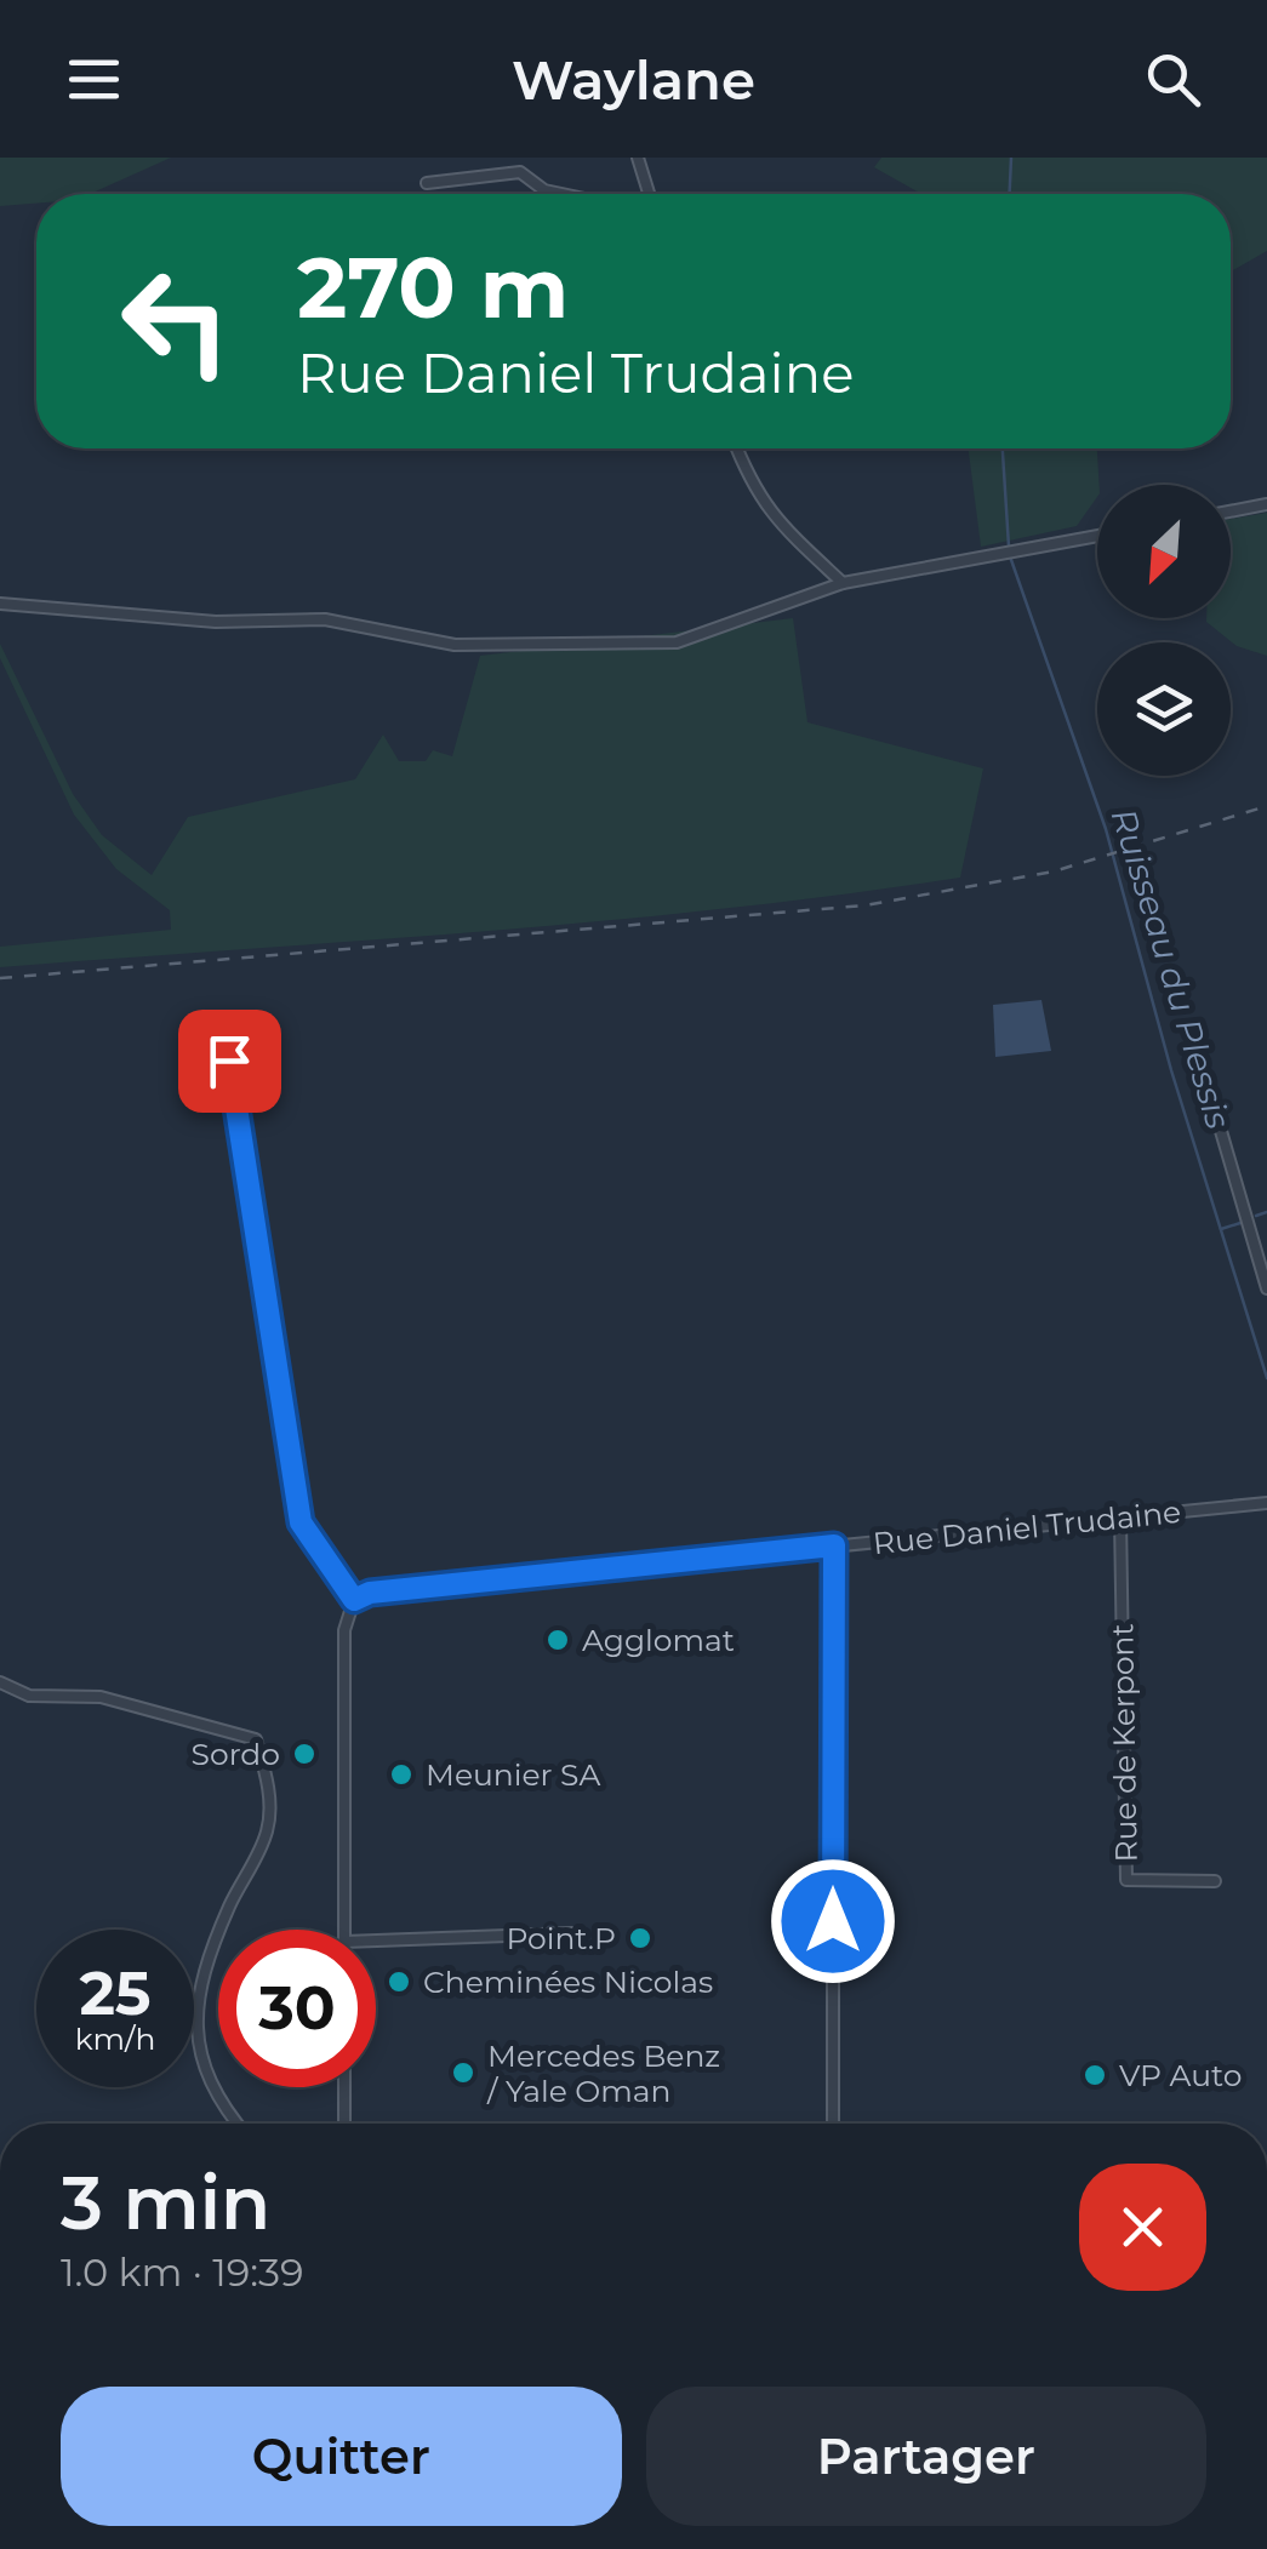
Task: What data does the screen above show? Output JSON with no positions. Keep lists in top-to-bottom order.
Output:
{
  "streets": {
    "street": ["Rue Daniel Trudaine", "Rue de Kerpont"]
  },
  "crossings": [
    ["Rue Daniel Trudaine", "Rue de Kerpont"]
  ],
  "water": ["Ruisseau du Plessis"],
  "places": [
    "Agglomat",
    "Sordo",
    "Meunier SA",
    "Point.P",
    "Cheminées Nicolas",
    "Mercedes Benz / Yale Oman",
    "VP Auto"
  ],
  "north": "bottom left",
  "page": {
    "header": "Waylane",
    "turn": ["270 m", "Rue Daniel Trudaine"],
    "speed": "25 km/h",
    "limit": "30",
    "heading": ["3 min", "1.0 km · 19:39"],
    "buttons": ["Quitter", "Partager"]
  }
}
